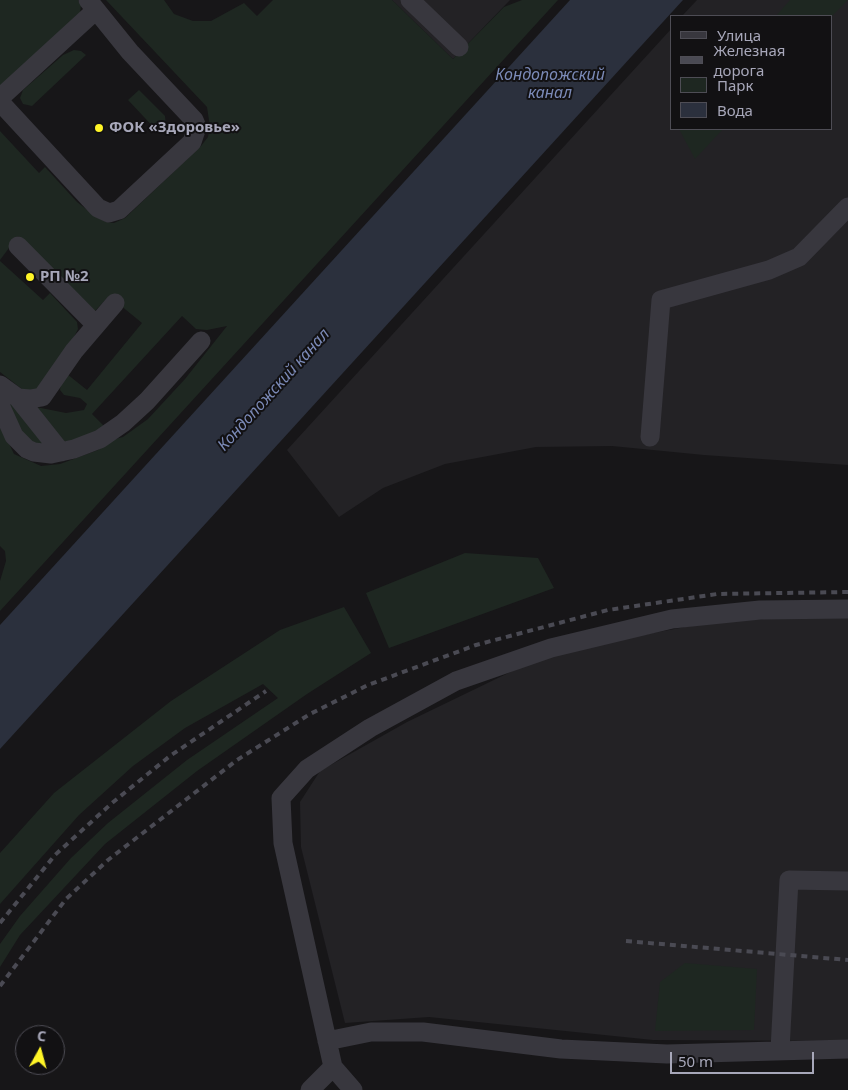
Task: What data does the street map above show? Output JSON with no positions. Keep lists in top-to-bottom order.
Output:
{
  "water": ["Кондопожский канал"],
  "places": ["ФОК «Здоровье»", "РП №2"],
  "legend": [
    "Улица",
    "Железная дорога",
    "Парк",
    "Вода"
  ],
  "scale_bar": "50 m",
  "north": "top"
}
